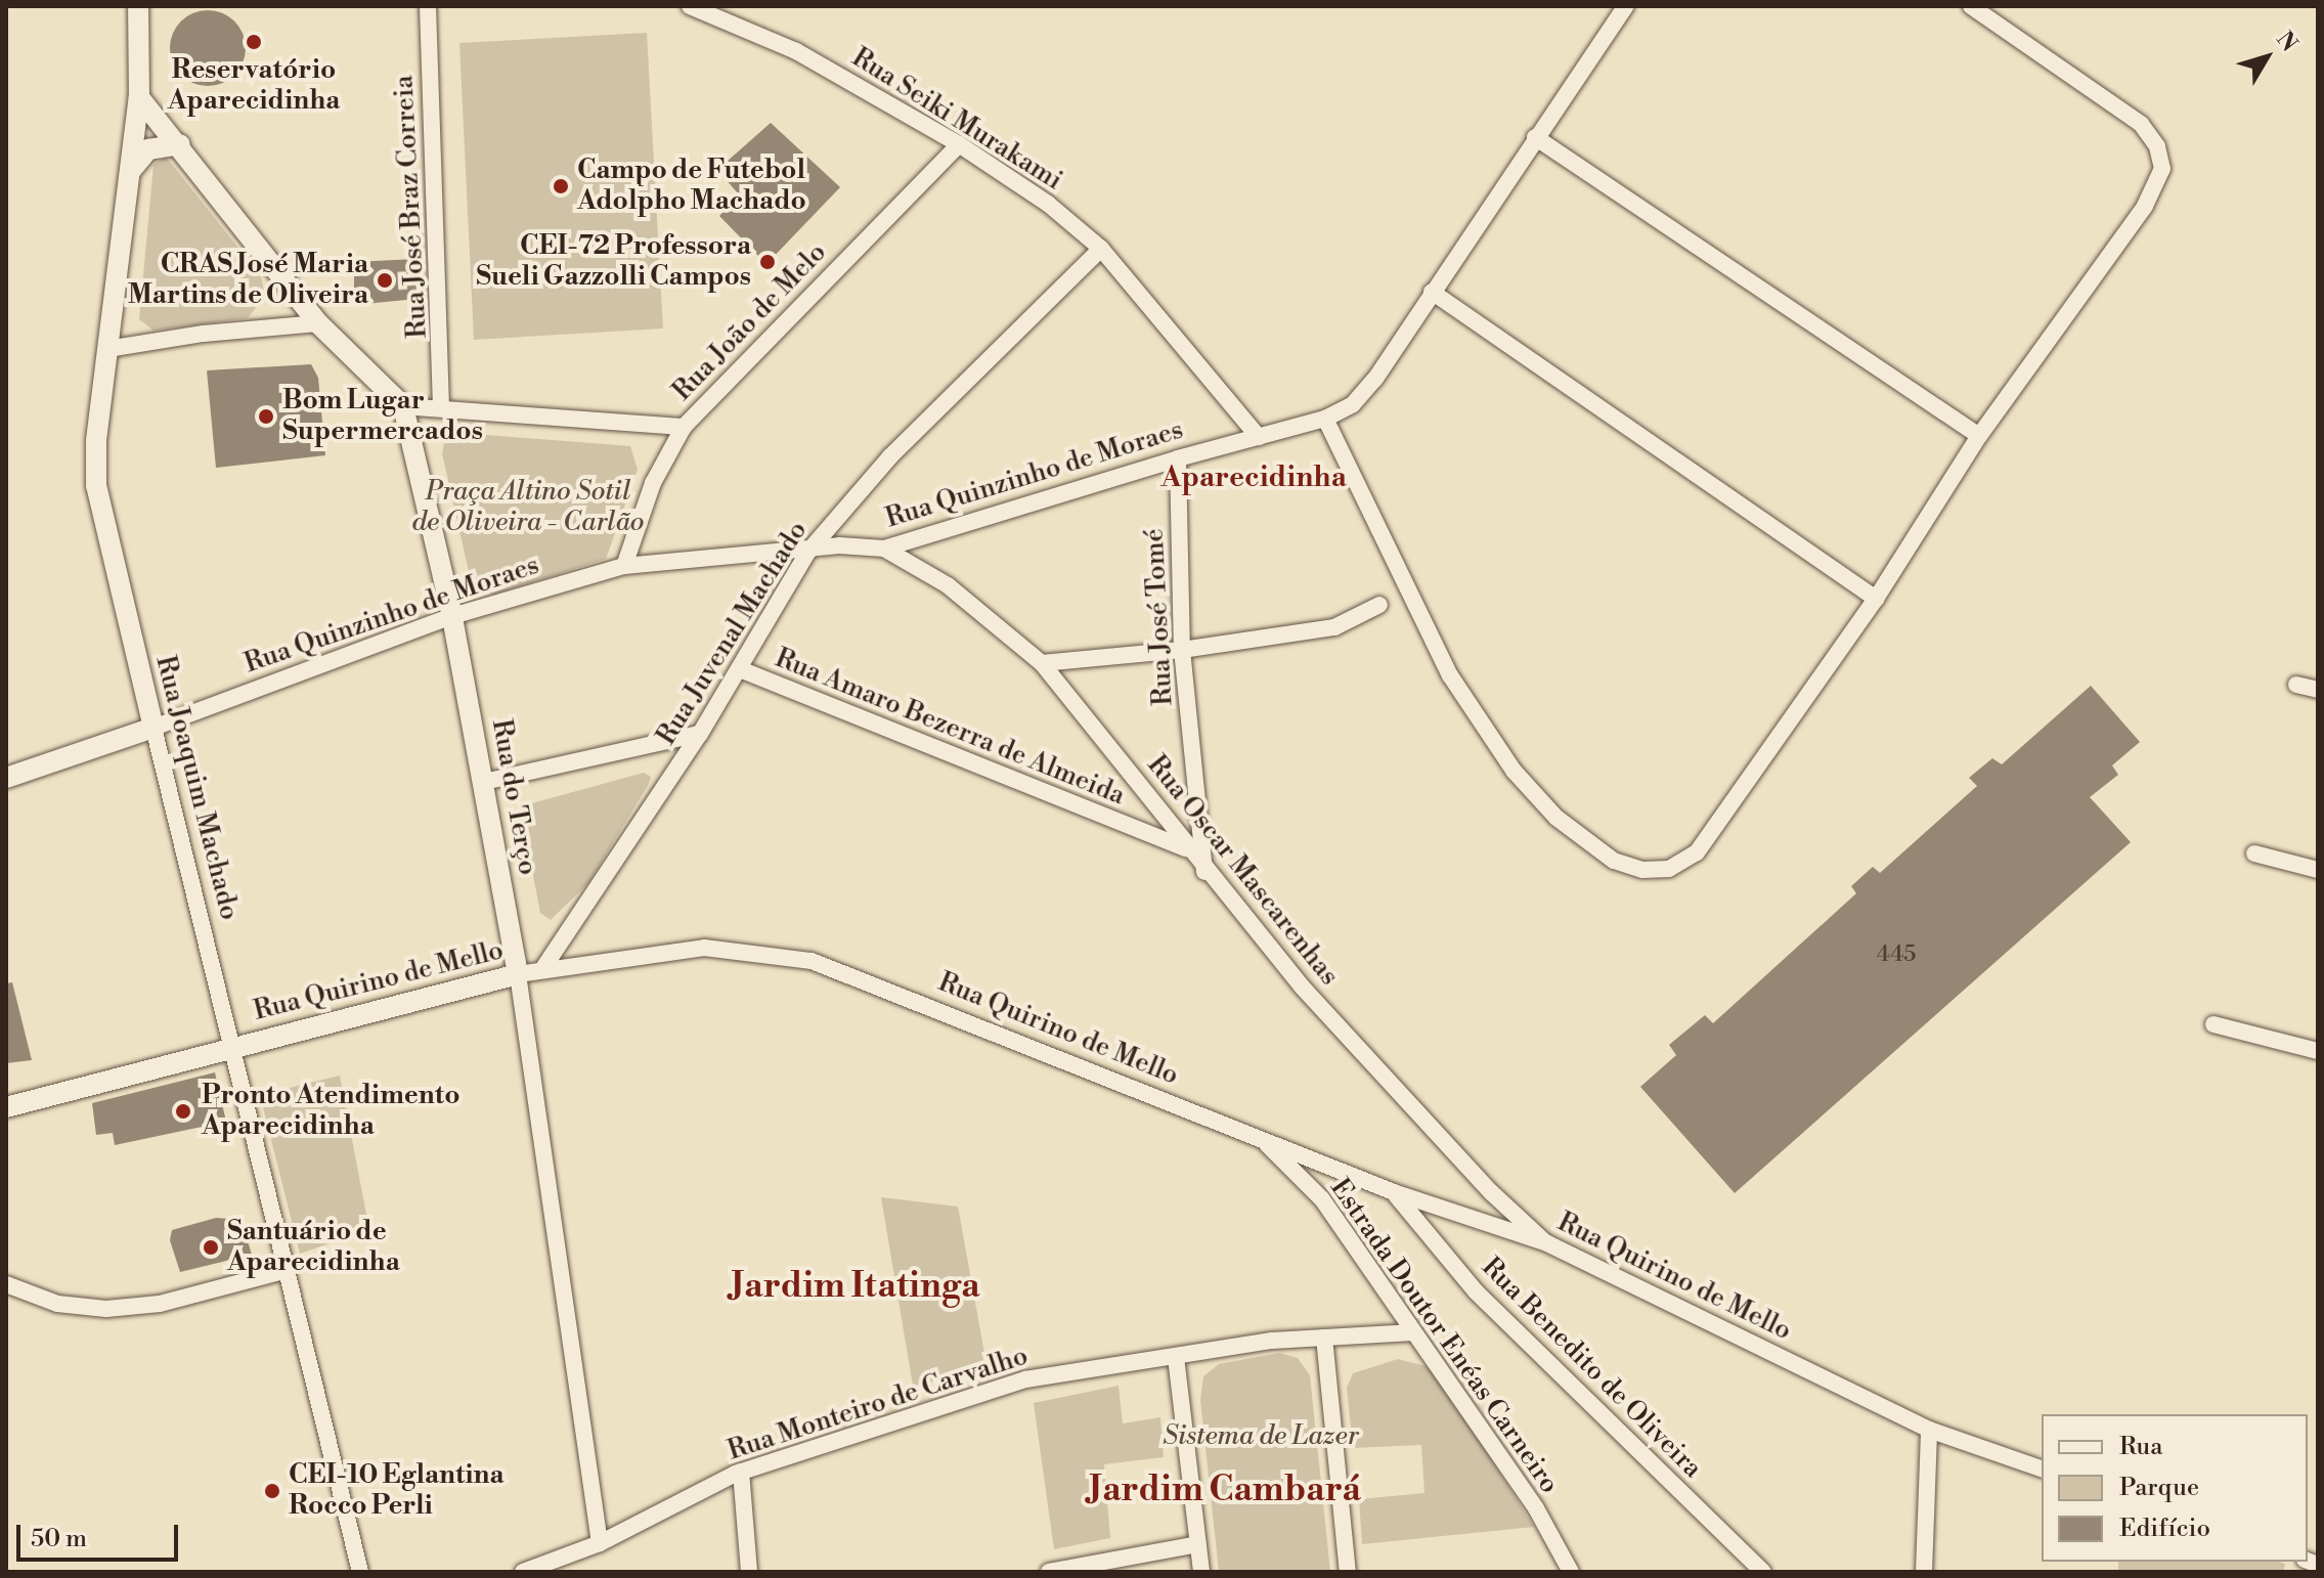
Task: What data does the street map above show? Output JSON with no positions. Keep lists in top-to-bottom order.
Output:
{
  "streets": {
    "street": [
      "Rua Seiki Murakami",
      "Rua José Braz Correia",
      "Rua João de Melo",
      "Rua Quinzinho de Moraes",
      "Rua José Tomé",
      "Rua Juvenal Machado",
      "Rua Amaro Bezerra de Almeida",
      "Rua Joaquim Machado",
      "Rua do Terço",
      "Rua Oscar Mascarenhas",
      "Rua Quirino de Mello",
      "Estrada Doutor Enéas Carneiro",
      "Rua Benedito de Oliveira",
      "Rua Monteiro de Carvalho"
    ]
  },
  "crossings": [
    ["Rua Seiki Murakami", "Rua João de Melo"],
    ["Rua Seiki Murakami", "Rua Quinzinho de Moraes"],
    ["Rua Seiki Murakami", "Rua Juvenal Machado"],
    ["Rua João de Melo", "Rua Quinzinho de Moraes"],
    ["Rua Quinzinho de Moraes", "Rua José Tomé"],
    ["Rua Quinzinho de Moraes", "Rua Juvenal Machado"],
    ["Rua Quinzinho de Moraes", "Rua Joaquim Machado"],
    ["Rua Quinzinho de Moraes", "Rua do Terço"],
    ["Rua Quinzinho de Moraes", "Rua Oscar Mascarenhas"],
    ["Rua José Tomé", "Rua Oscar Mascarenhas"],
    ["Rua Juvenal Machado", "Rua Amaro Bezerra de Almeida"],
    ["Rua Juvenal Machado", "Rua Quirino de Mello"],
    ["Rua Amaro Bezerra de Almeida", "Rua Oscar Mascarenhas"],
    ["Rua Joaquim Machado", "Rua Quirino de Mello"],
    ["Rua do Terço", "Rua Quirino de Mello"],
    ["Rua do Terço", "Rua Monteiro de Carvalho"],
    ["Rua Oscar Mascarenhas", "Rua Quirino de Mello"],
    ["Rua Quirino de Mello", "Estrada Doutor Enéas Carneiro"],
    ["Rua Quirino de Mello", "Rua Benedito de Oliveira"],
    ["Estrada Doutor Enéas Carneiro", "Rua Monteiro de Carvalho"]
  ],
  "districts": ["Aparecidinha", "Jardim Itatinga", "Jardim Cambará"],
  "parks": ["Praça Altino Sotil de Oliveira - Carlão", "Sistema de Lazer"],
  "places": [
    "Reservatório Aparecidinha",
    "Campo de Futebol Adolpho Machado",
    "CEI-72 Professora Sueli Gazzolli Campos",
    "CRAS José Maria Martins de Oliveira",
    "Bom Lugar Supermercados",
    "Pronto Atendimento Aparecidinha",
    "Santuário de Aparecidinha",
    "CEI-10 Eglantina Rocco Perli"
  ],
  "house_numbers": ["445"],
  "legend": ["Rua", "Parque", "Edifício"],
  "scale_bar": "50 m",
  "north": "top right"
}
